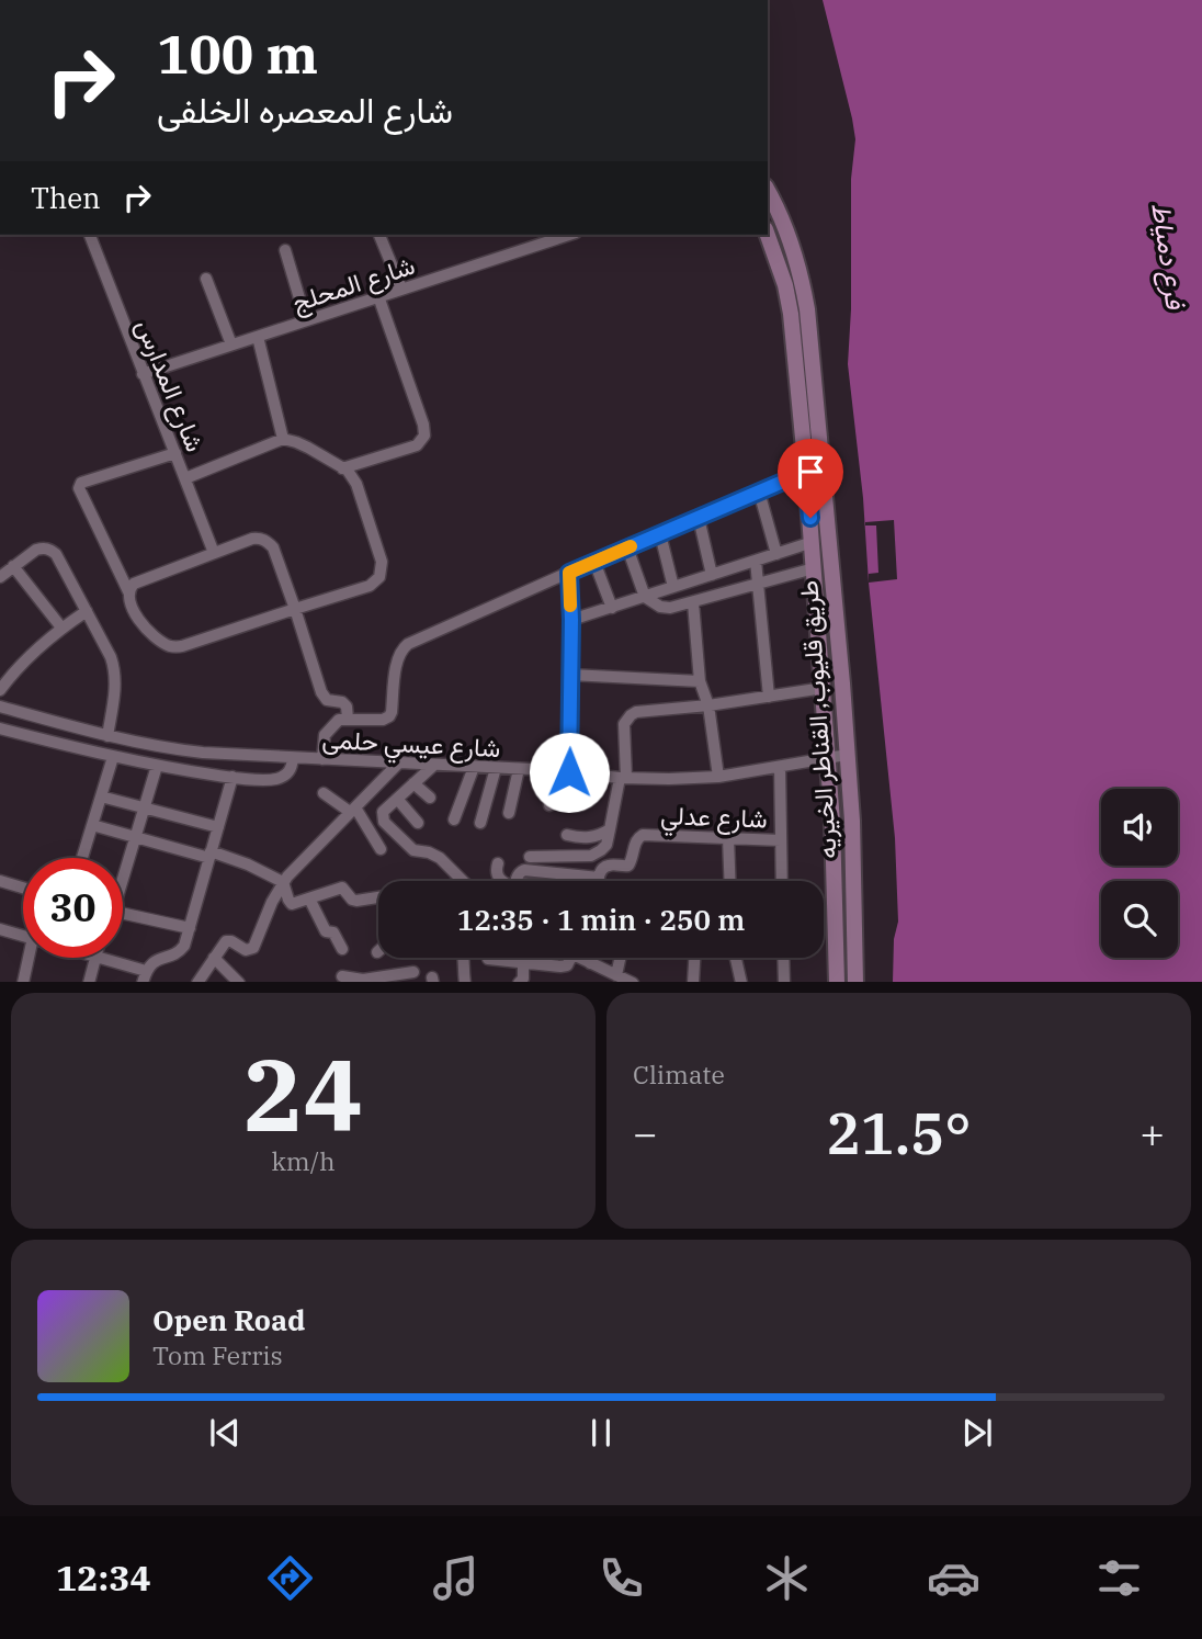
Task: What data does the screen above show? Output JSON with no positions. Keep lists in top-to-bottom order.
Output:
{
  "streets": {
    "main road": ["طريق قليوب, القناطر الخيريه"],
    "street": [
      "شارع المحلج",
      "شارع المدارس",
      "شارع عيسي حلمى",
      "شارع عدلي"
    ]
  },
  "crossings": [
    ["شارع المحلج", "شارع المدارس"],
    ["طريق قليوب, القناطر الخيريه", "شارع عيسي حلمى"]
  ],
  "water": ["فرع دمياط"],
  "page": {
    "turn": ["100 m", "شارع المعصره الخلفى"],
    "then": "Then",
    "limit": "30",
    "trip": "12:35 · 1 min · 250 m",
    "tile": [
      ["24", "km/h"],
      "Climate"
    ],
    "heat": ["−", "21.5°", "+"],
    "song": ["Open Road", "Tom Ferris"],
    "tabs": "12:34"
  }
}
